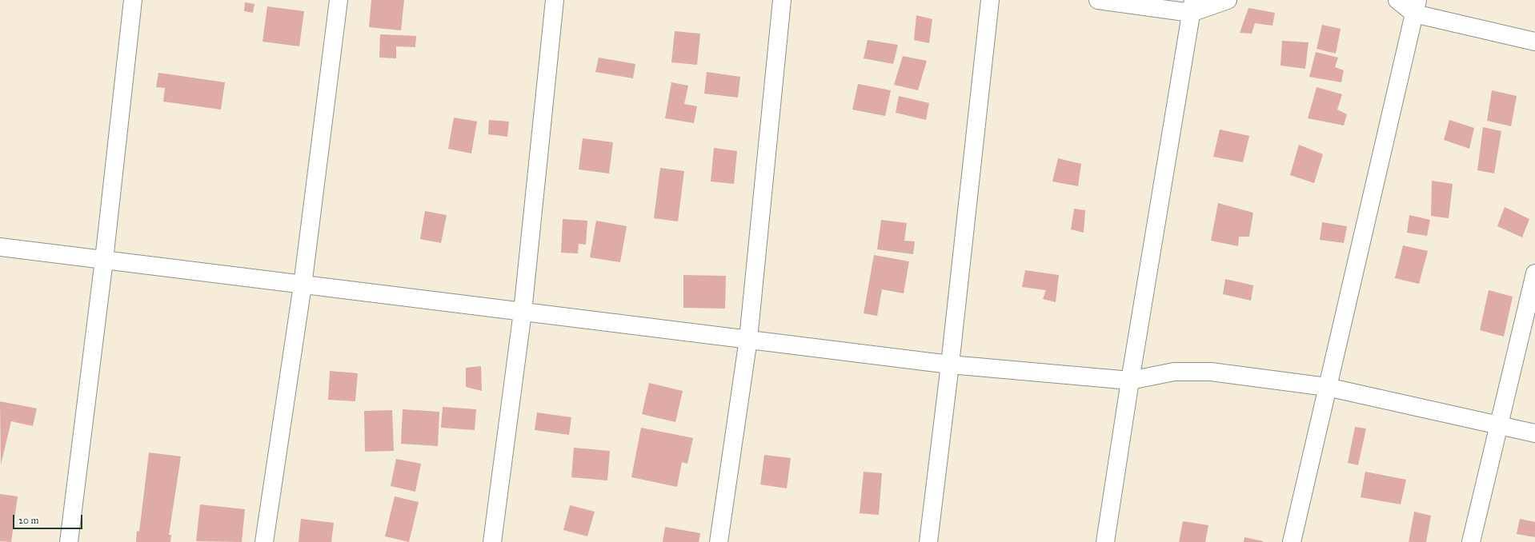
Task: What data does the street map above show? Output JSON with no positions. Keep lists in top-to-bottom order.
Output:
{
  "scale_bar": "20 m"
}
